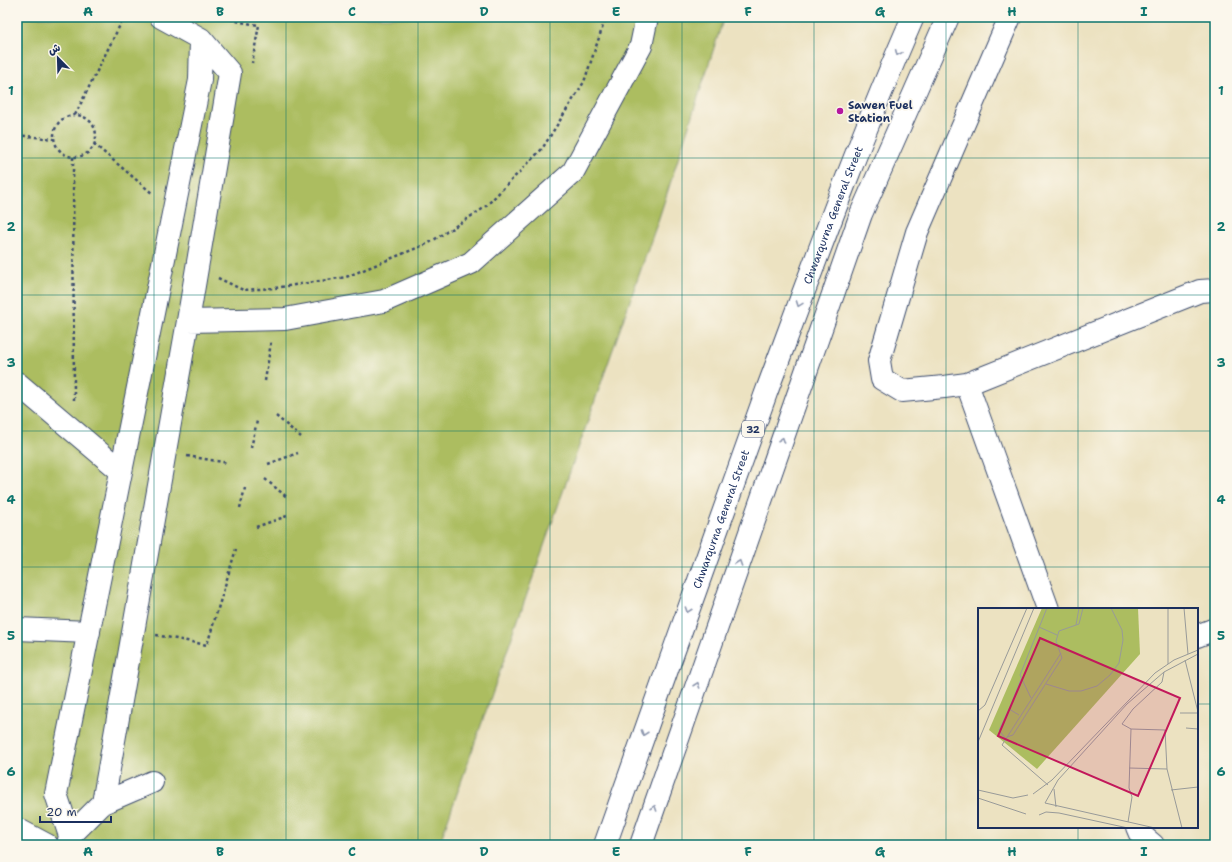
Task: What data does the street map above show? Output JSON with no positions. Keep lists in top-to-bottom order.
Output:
{
  "streets": {
    "main road": ["Chwarqurna General Street", "32"]
  },
  "places": ["Sawen Fuel Station"],
  "scale_bar": "20 m",
  "north": "top left",
  "grid": {
    "columns": [
      "A",
      "B",
      "C",
      "D",
      "E",
      "F",
      "G",
      "H",
      "I"
    ],
    "rows": [
      "1",
      "2",
      "3",
      "4",
      "5",
      "6"
    ]
  }
}
